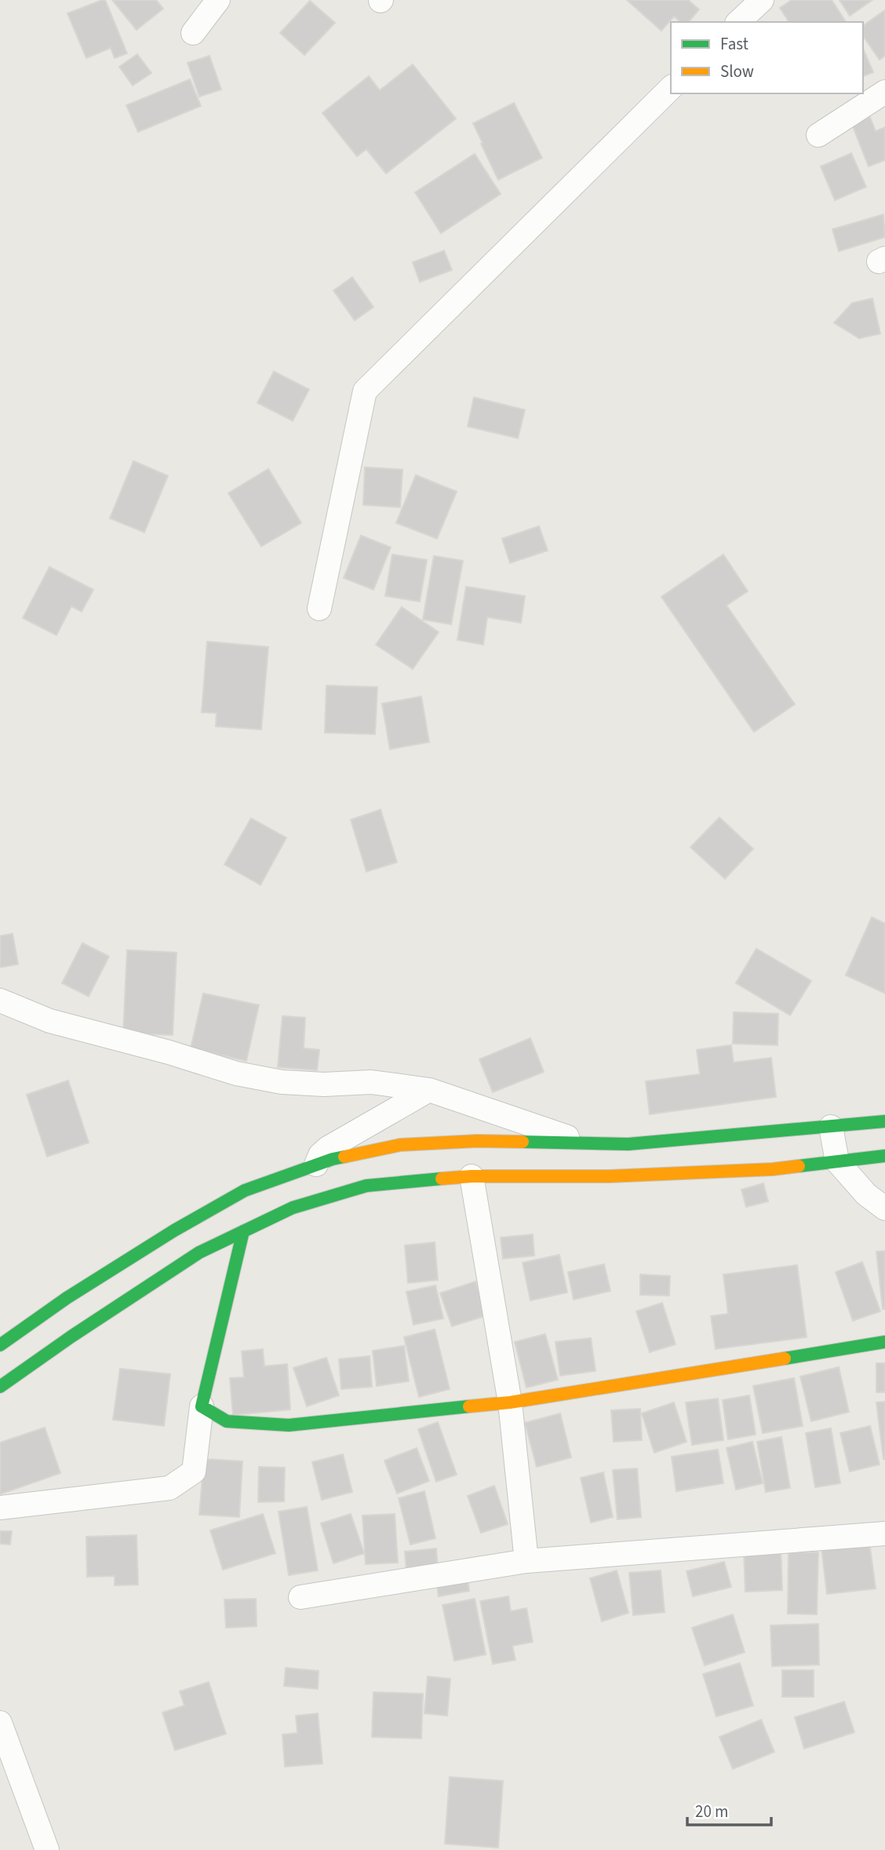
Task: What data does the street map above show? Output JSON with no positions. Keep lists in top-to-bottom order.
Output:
{
  "legend": ["Fast", "Slow"],
  "scale_bar": "20 m"
}
